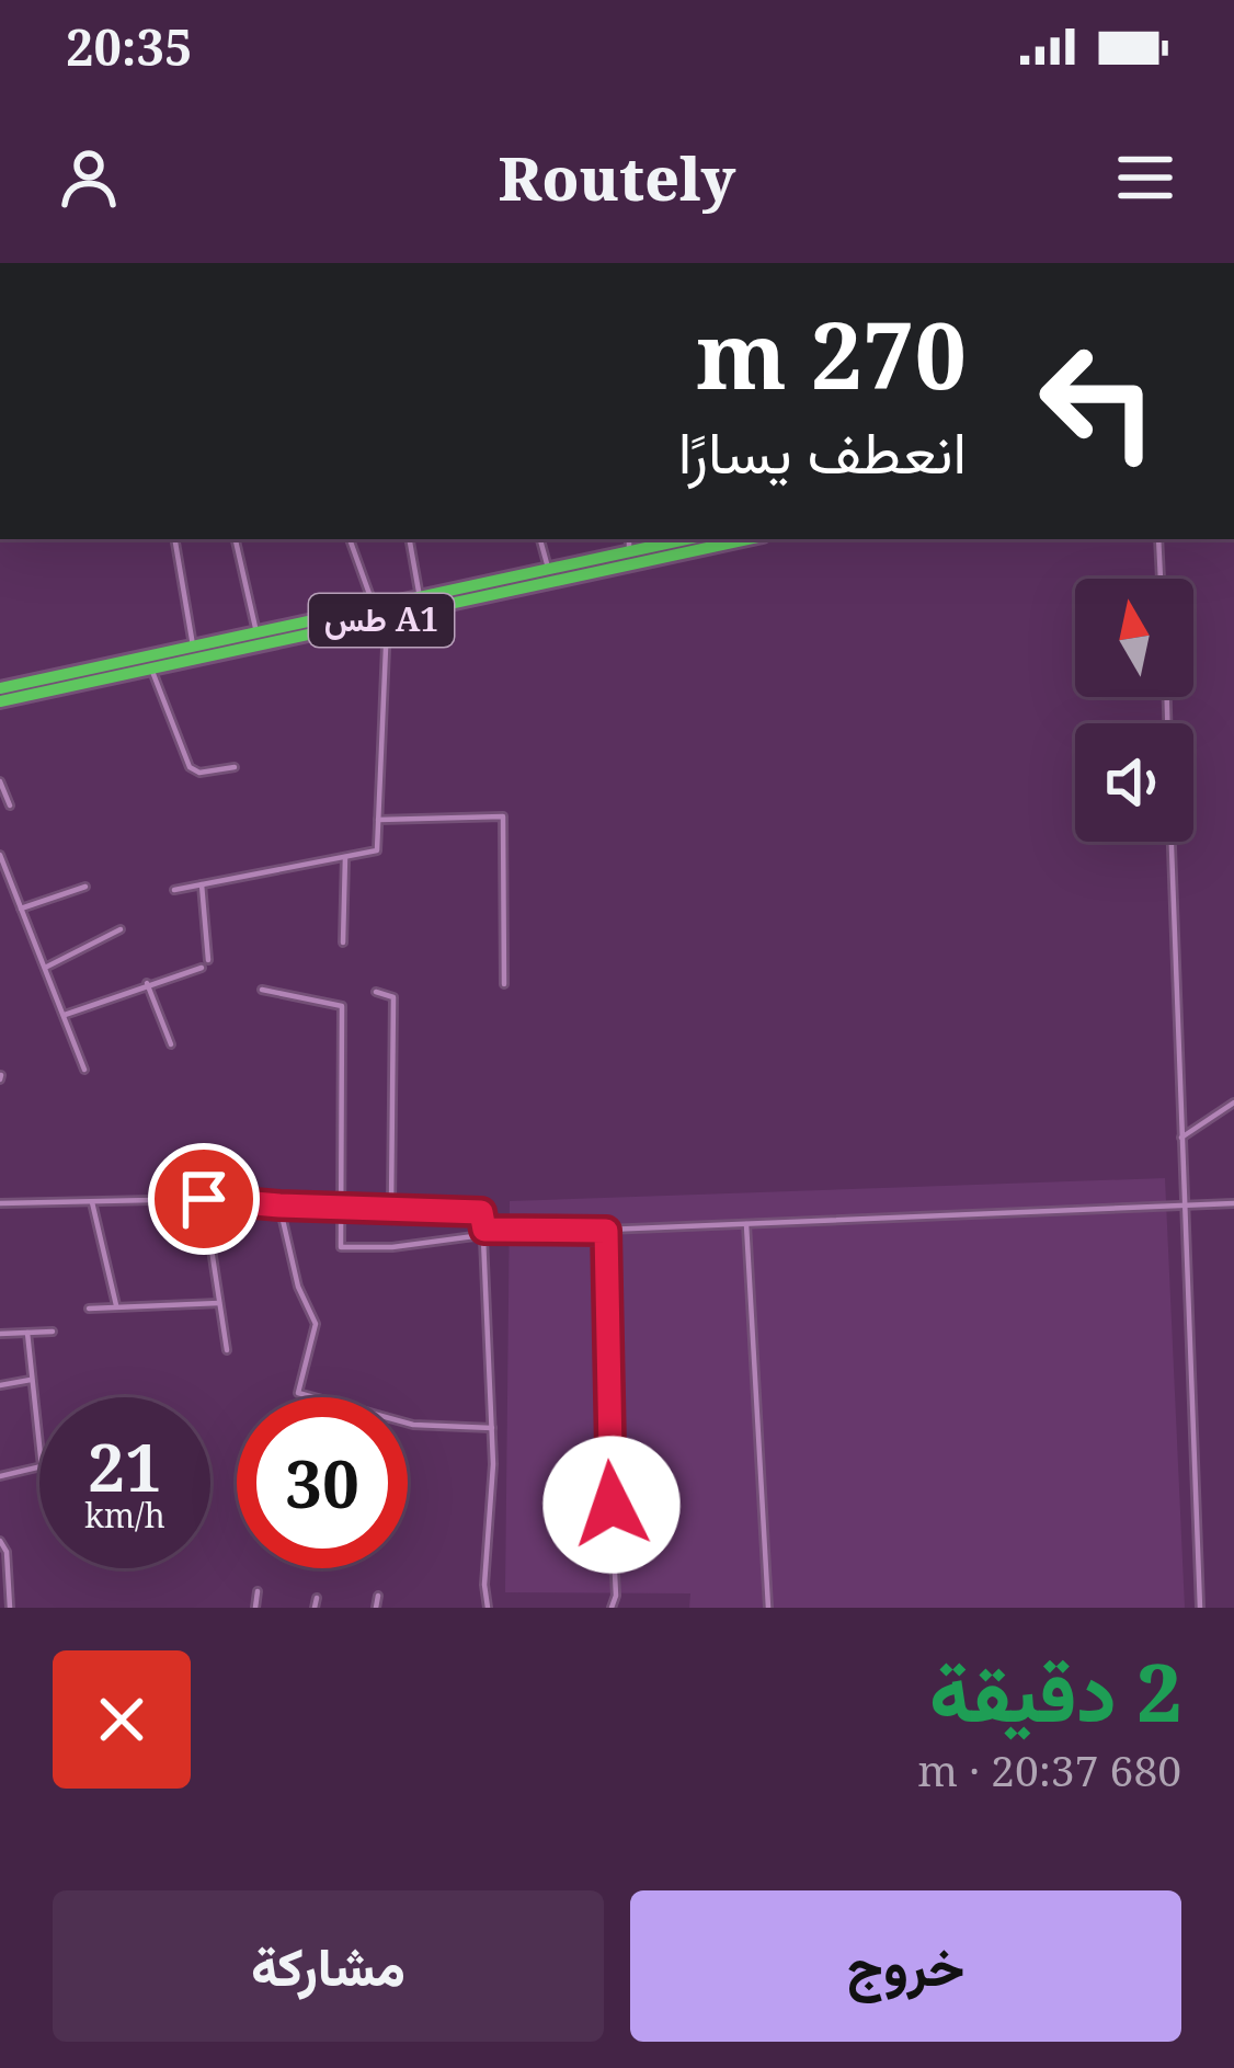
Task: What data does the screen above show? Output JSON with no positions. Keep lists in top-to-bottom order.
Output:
{
  "streets": {
    "highway": ["طس A1"]
  },
  "north": "top",
  "page": {
    "status": "20:35",
    "header": "Routely",
    "turn": ["270 m", "انعطف يسارًا"],
    "speed": "21 km/h",
    "limit": "30",
    "heading": ["2 دقيقة", "680 m · 20:37"],
    "buttons": ["خروج", "مشاركة"]
  }
}
